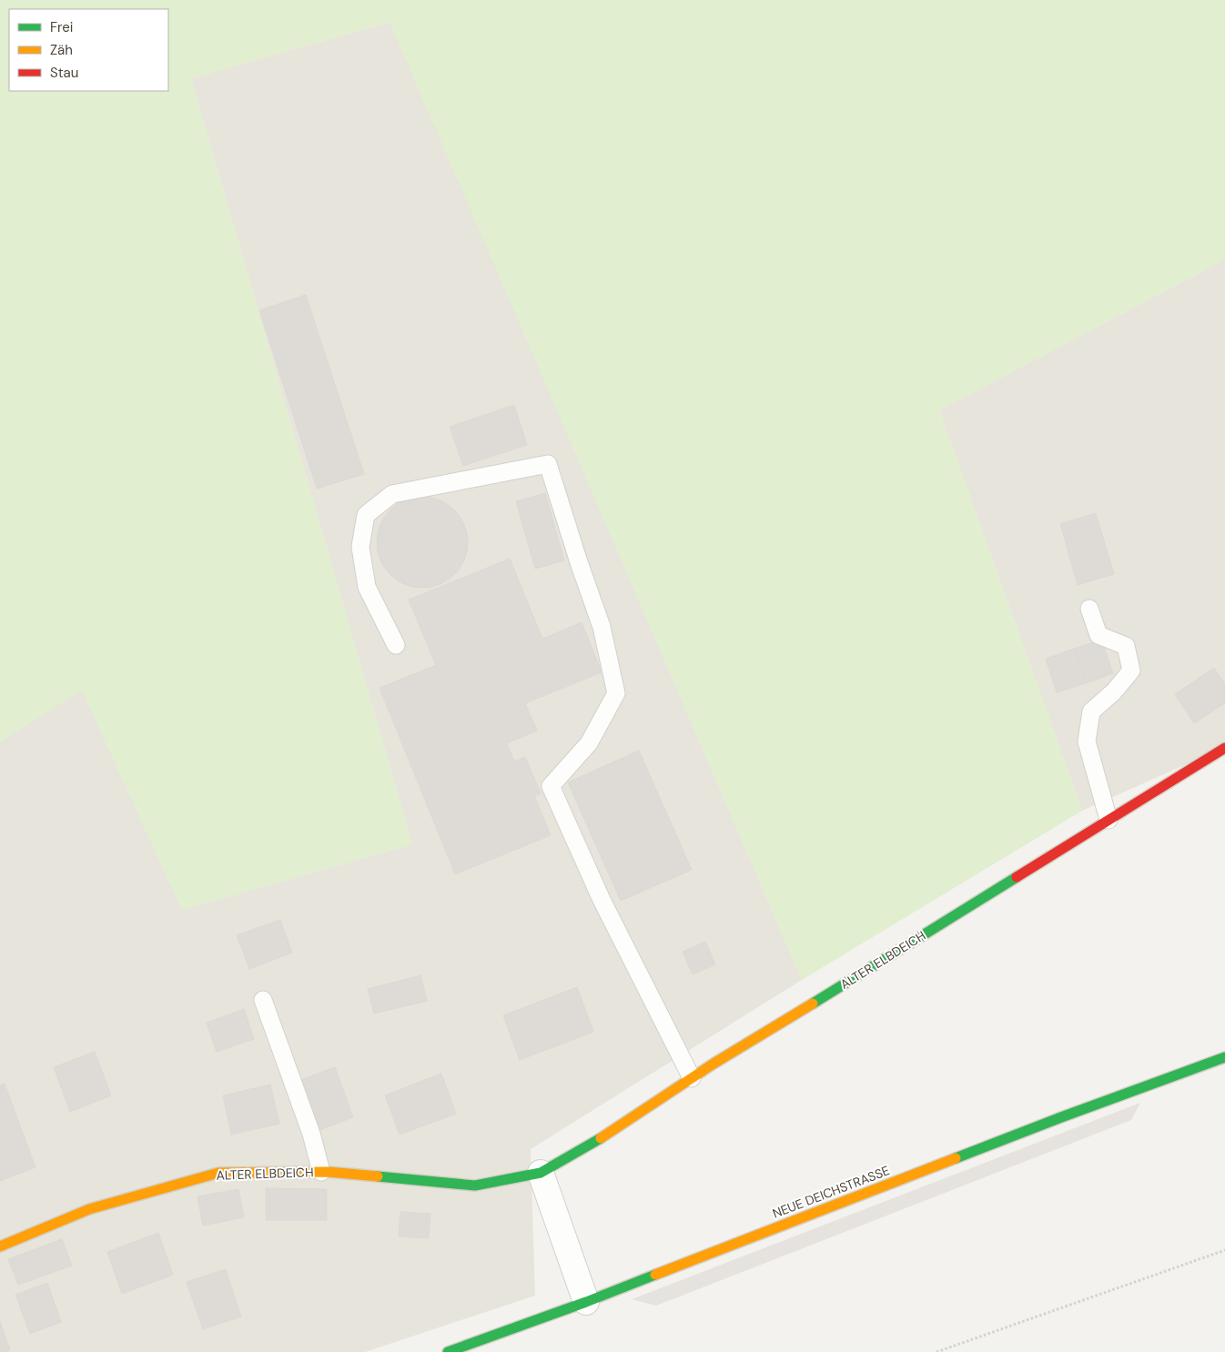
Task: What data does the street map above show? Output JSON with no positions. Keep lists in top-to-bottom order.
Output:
{
  "streets": {
    "street": ["ALTER ELBDEICH", "NEUE DEICHSTRASSE"]
  },
  "legend": ["Frei", "Zäh", "Stau"]
}
